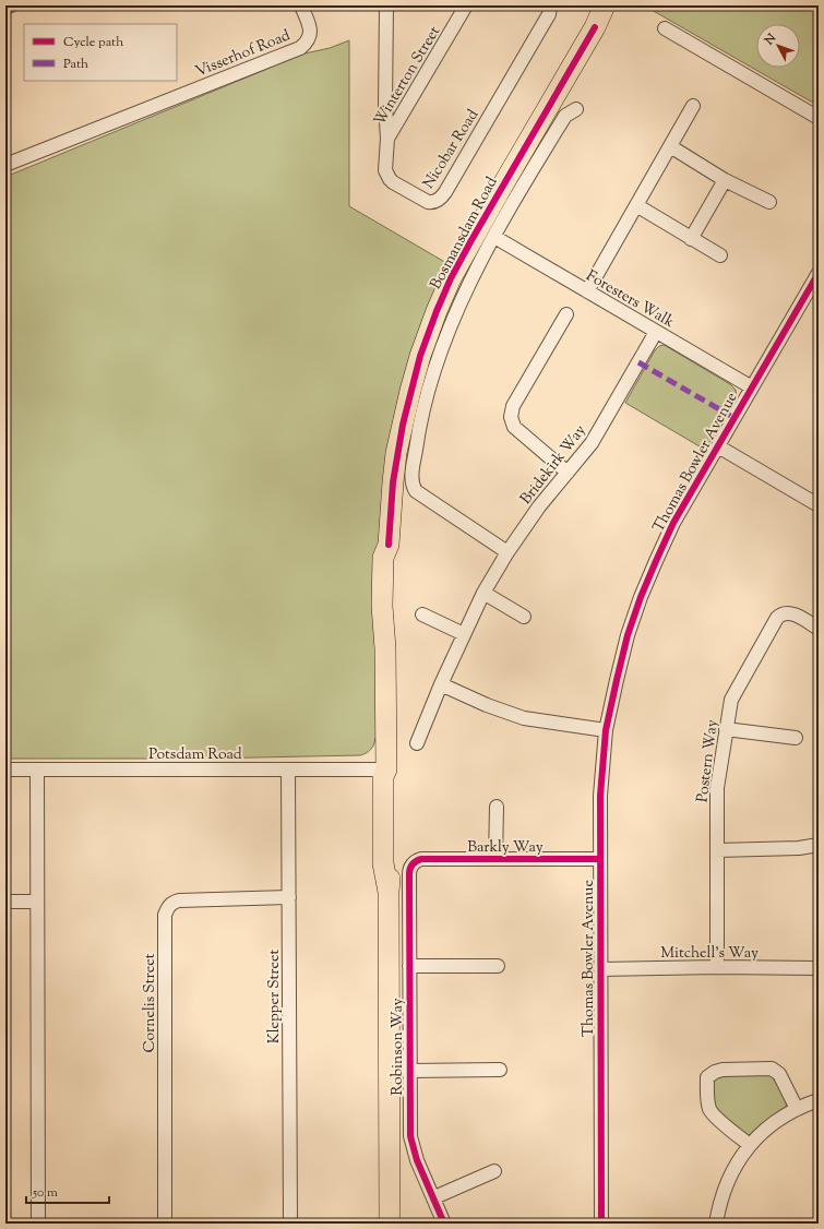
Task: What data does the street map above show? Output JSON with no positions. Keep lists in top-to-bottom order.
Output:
{
  "streets": {
    "main road": ["Bosmansdam Road"],
    "street": [
      "Visserhof Road",
      "Winterton Street",
      "Nicobar Road",
      "Foresters Walk",
      "Thomas Bowler Avenue",
      "Bridekirk Way",
      "Potsdam Road",
      "Postern Way",
      "Barkly Way",
      "Mitchell's Way",
      "Klepper Street",
      "Cornelis Street",
      "Robinson Way"
    ]
  },
  "crossings": [
    ["Winterton Street", "Nicobar Road"],
    ["Bosmansdam Road", "Potsdam Road"],
    ["Foresters Walk", "Thomas Bowler Avenue"],
    ["Foresters Walk", "Bridekirk Way"],
    ["Thomas Bowler Avenue", "Barkly Way"],
    ["Thomas Bowler Avenue", "Mitchell's Way"],
    ["Potsdam Road", "Klepper Street"],
    ["Postern Way", "Mitchell's Way"],
    ["Barkly Way", "Robinson Way"],
    ["Klepper Street", "Cornelis Street"]
  ],
  "legend": ["Cycle path", "Path"],
  "scale_bar": "50 m",
  "north": "top left"
}
